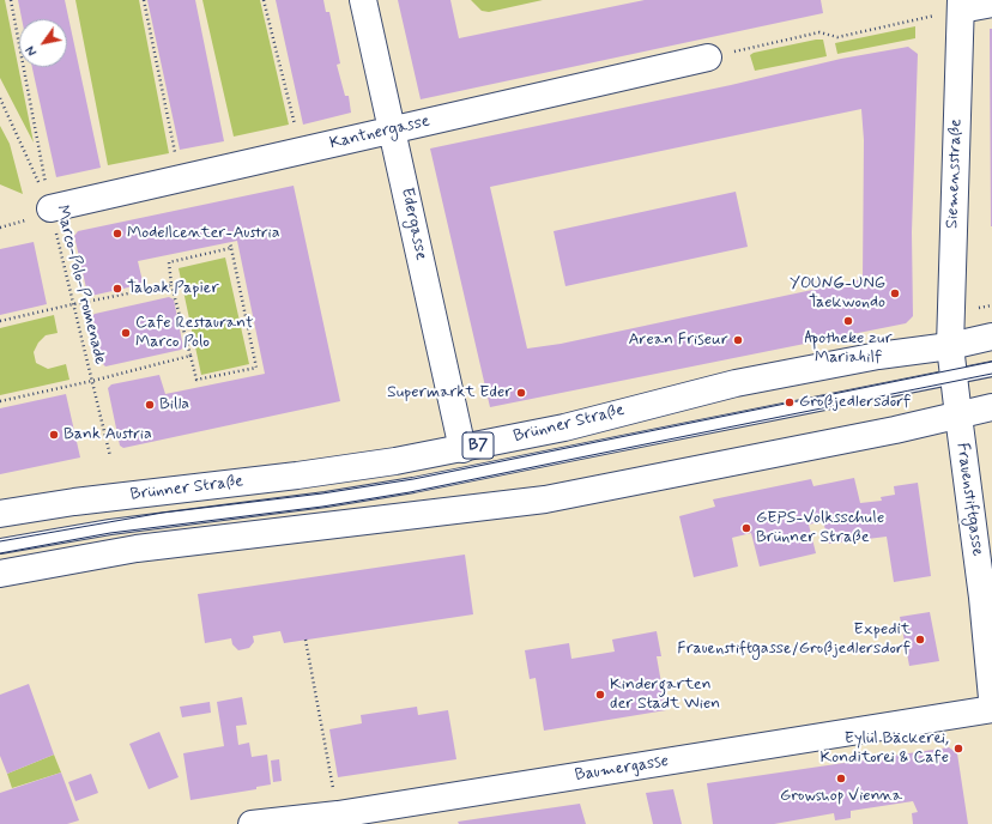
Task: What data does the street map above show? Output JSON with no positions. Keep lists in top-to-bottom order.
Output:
{
  "streets": {
    "main road": [
      "Kantnergasse",
      "Siemensstraße",
      "Edergasse",
      "Brünner Straße",
      "B7",
      "Frauenstiftgasse",
      "Baumergasse"
    ],
    "path": ["Marco-Polo-Promenade"]
  },
  "crossings": [
    ["Kantnergasse", "Edergasse"],
    ["Kantnergasse", "Marco-Polo-Promenade"],
    ["Siemensstraße", "Brünner Straße"],
    ["Siemensstraße", "Frauenstiftgasse"],
    ["Edergasse", "Brünner Straße"]
  ],
  "places": [
    "Modellcenter-Austria",
    "Tabak Papier",
    "YOUNG-UNG Taekwondo",
    "Apotheke zur Mariahilf",
    "Cafe Restaurant Marco Polo",
    "Arean Friseur",
    "Supermarkt Eder",
    "Großjedlersdorf",
    "Billa",
    "Bank Austria",
    "GEPS-Volksschule Brünner Straße",
    "Expedit Frauenstiftgasse/Großjedlersdorf",
    "Kindergarten der Stadt Wien",
    "Eylül Bäckerei, Konditorei & Cafe",
    "Growshop Vienna"
  ],
  "north": "bottom left"
}
